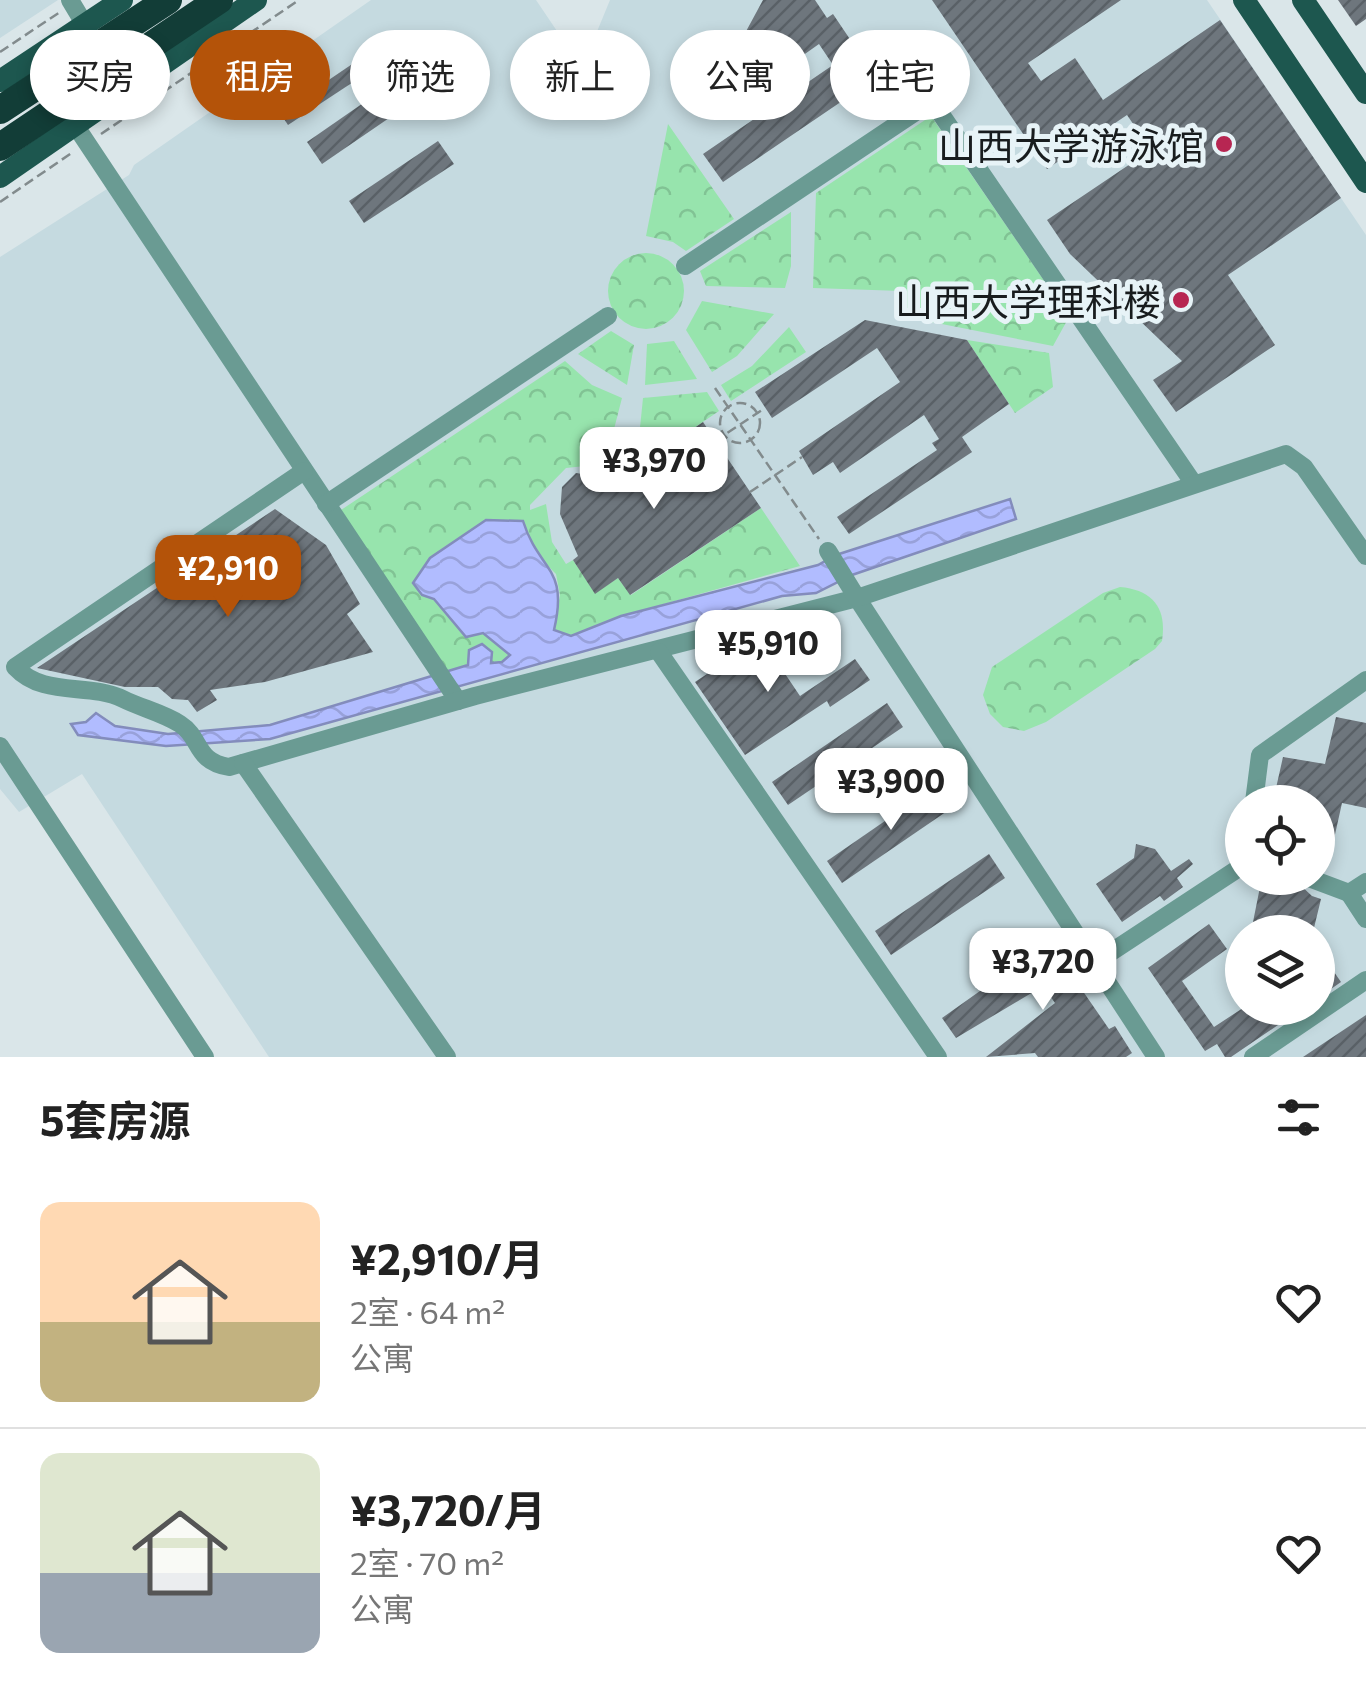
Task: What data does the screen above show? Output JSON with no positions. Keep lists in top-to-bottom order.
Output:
{
  "places": ["山西大学游泳馆", "山西大学理科楼"],
  "page": {
    "chip": [
      "买房",
      "租房",
      "筛选",
      "新上",
      "公寓",
      "住宅"
    ],
    "price": [
      "¥3,970",
      "¥2,910",
      "¥5,910",
      "¥3,900",
      "¥3,720"
    ],
    "heading": "5套房源",
    "list": [
      {
        "name": "¥2,910/月",
        "note": "2室 · 64 m² · 公寓"
      },
      {
        "name": "¥3,720/月",
        "note": "2室 · 70 m² · 公寓"
      }
    ]
  }
}
